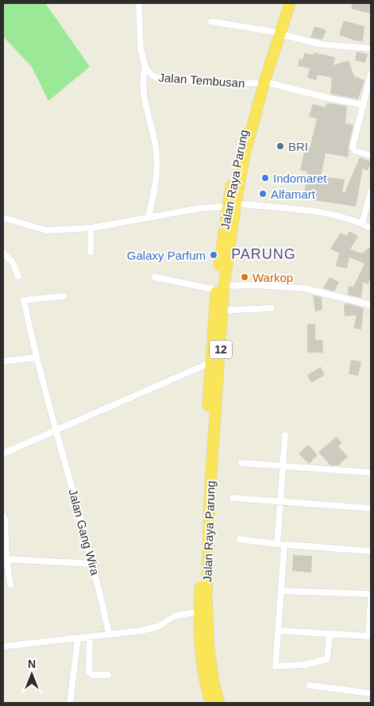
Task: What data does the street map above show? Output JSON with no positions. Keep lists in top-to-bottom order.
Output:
{
  "streets": {
    "highway": ["Jalan Raya Parung", "12"],
    "street": ["Jalan Tembusan", "Jalan Gang Wira"]
  },
  "crossings": [
    ["Jalan Tembusan", "Jalan Raya Parung"]
  ],
  "districts": ["PARUNG"],
  "places": [
    "BRI",
    "Indomaret",
    "Alfamart",
    "Galaxy Parfum",
    "Warkop"
  ],
  "north": "top"
}
